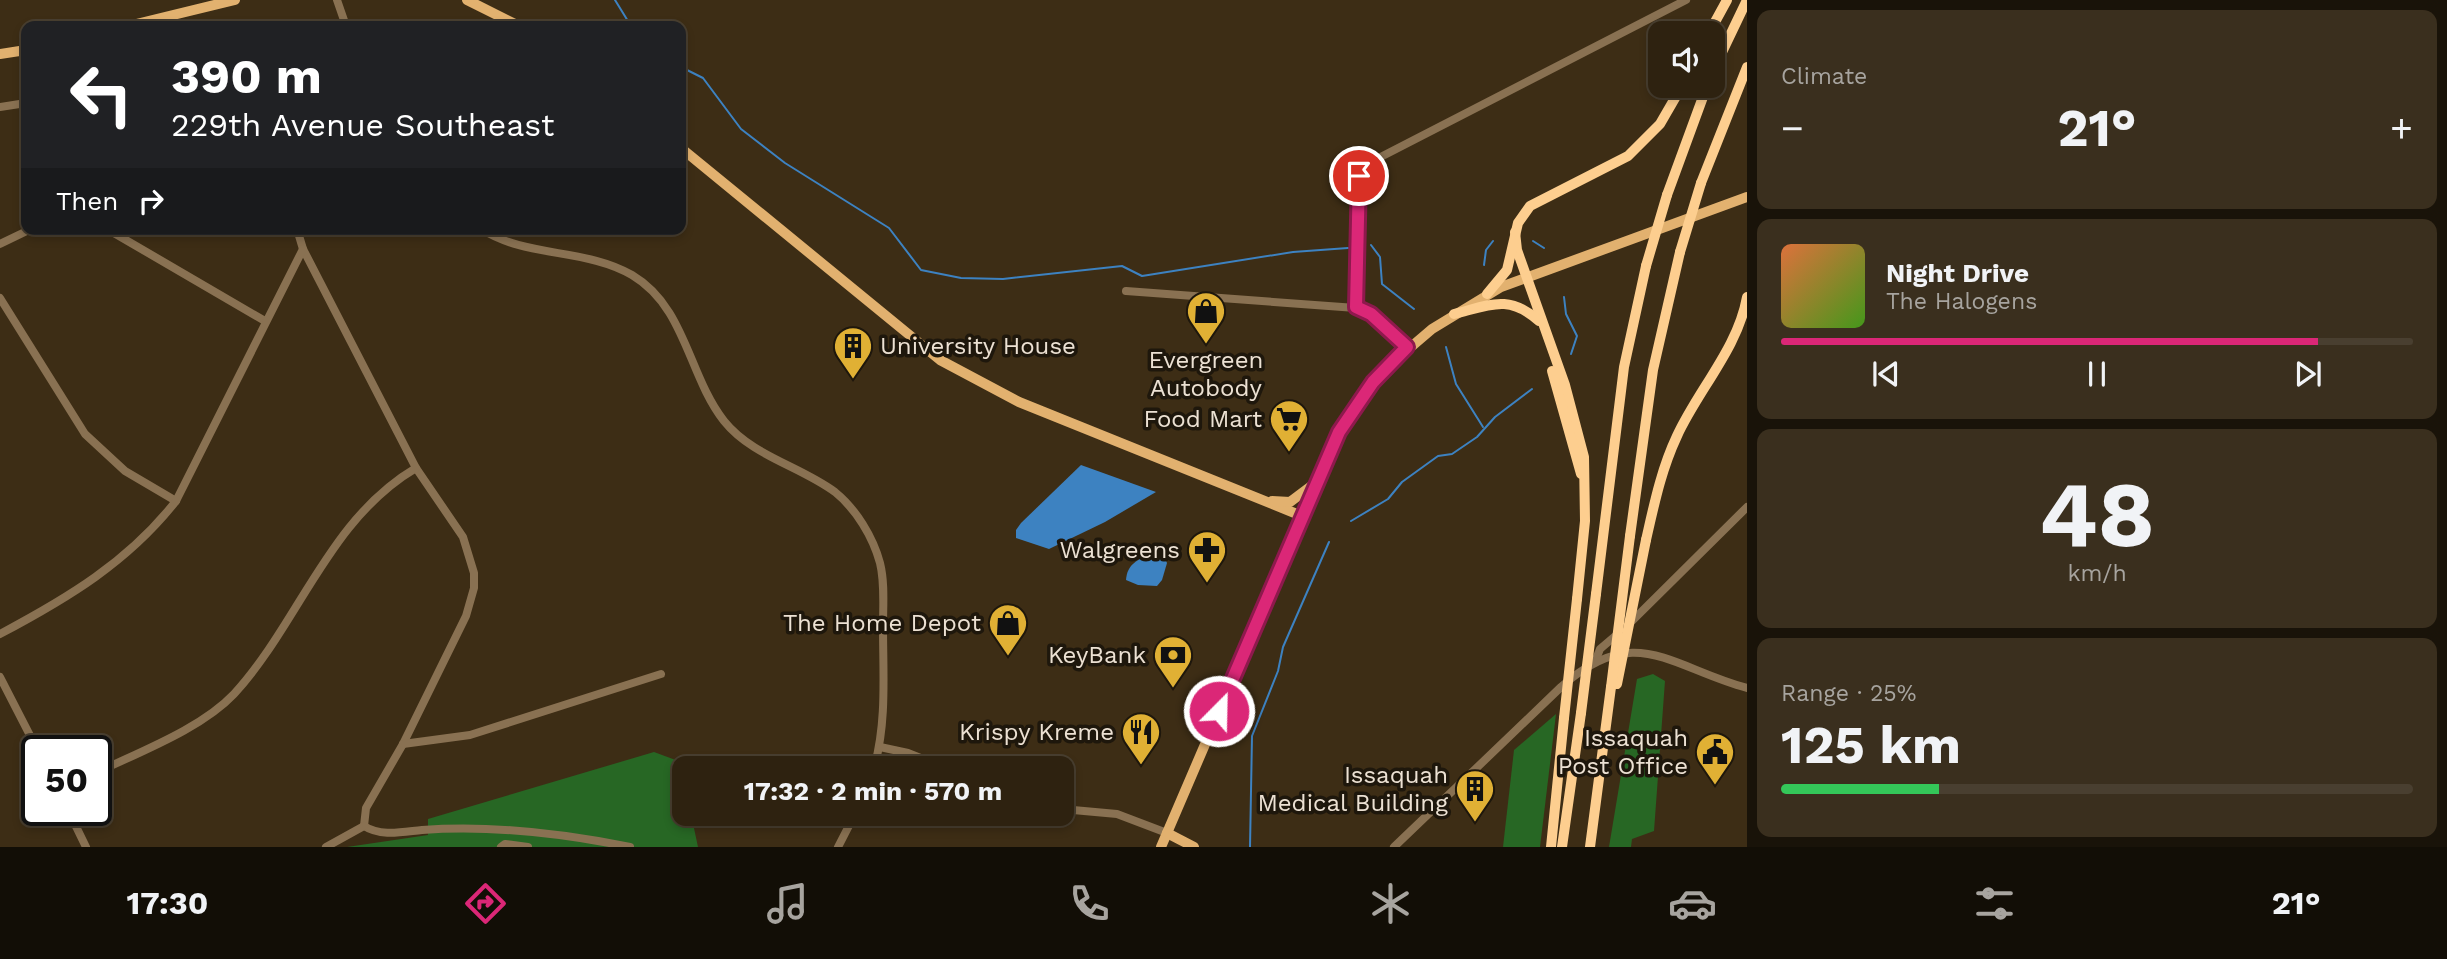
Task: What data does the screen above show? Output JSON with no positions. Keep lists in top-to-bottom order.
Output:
{
  "places": {
    "shop": ["Evergreen Autobody", "The Home Depot"],
    "building": ["University House", "Issaquah Medical Building"],
    "supermarket": ["Food Mart"],
    "pharmacy": ["Walgreens"],
    "bank": ["KeyBank"],
    "restaurant": ["Krispy Kreme"],
    "public building": ["Issaquah Post Office"]
  },
  "page": {
    "tile": [
      "Climate",
      ["48", "km/h"],
      ["Range · 25%", "125 km"]
    ],
    "turn": ["390 m", "229th Avenue Southeast"],
    "heat": ["−", "21°", "+"],
    "then": "Then",
    "song": ["Night Drive", "The Halogens"],
    "limit": "50",
    "trip": "17:32 · 2 min · 570 m",
    "tabs": ["17:30", "21°"]
  }
}
